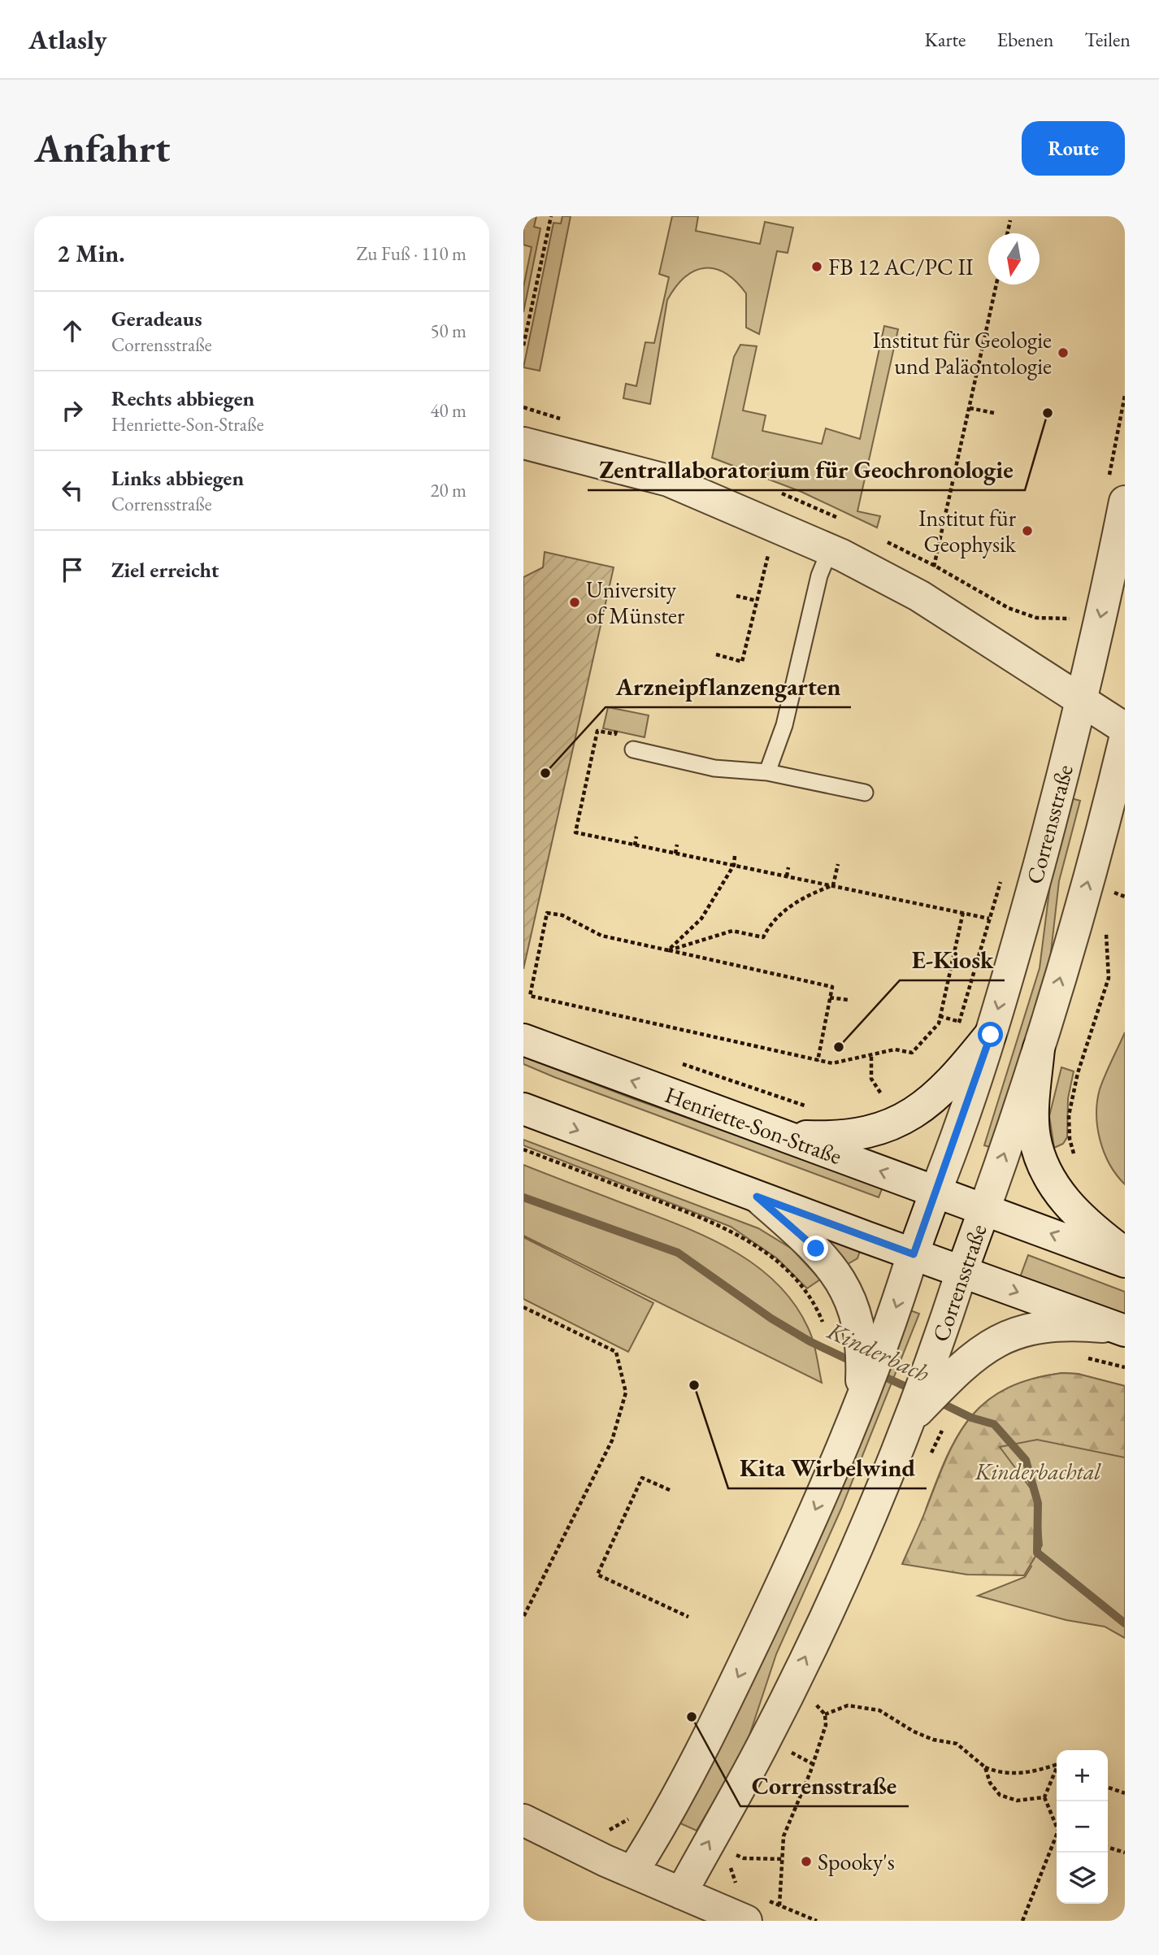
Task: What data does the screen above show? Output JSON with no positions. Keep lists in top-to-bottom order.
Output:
{
  "streets": {
    "street": ["Corrensstraße", "Henriette-Son-Straße"]
  },
  "crossings": [
    ["Corrensstraße", "Henriette-Son-Straße"]
  ],
  "water": ["Kinderbach"],
  "parks": ["Kinderbachtal"],
  "places": [
    "FB 12 AC/PC II",
    "Institut für Geologie und Paläontologie",
    "Zentrallaboratorium für Geochronologie",
    "Institut für Geophysik",
    "University of Münster",
    "Arzneipflanzengarten",
    "E-Kiosk",
    "Kita Wirbelwind",
    "Corrensstraße",
    "Spooky's"
  ],
  "north": "bottom",
  "page": {
    "header": "Atlasly",
    "nav": ["Karte", "Ebenen", "Teilen"],
    "buttons": "Route",
    "title": "Anfahrt",
    "heading": ["2 Min.", "Zu Fuß · 110 m"],
    "list": [
      ["Geradeaus", "Corrensstraße", "50 m"],
      ["Rechts abbiegen", "Henriette-Son-Straße", "40 m"],
      ["Links abbiegen", "Corrensstraße", "20 m"],
      "Ziel erreicht"
    ],
    "map_buttons": ["+", "−"]
  }
}
